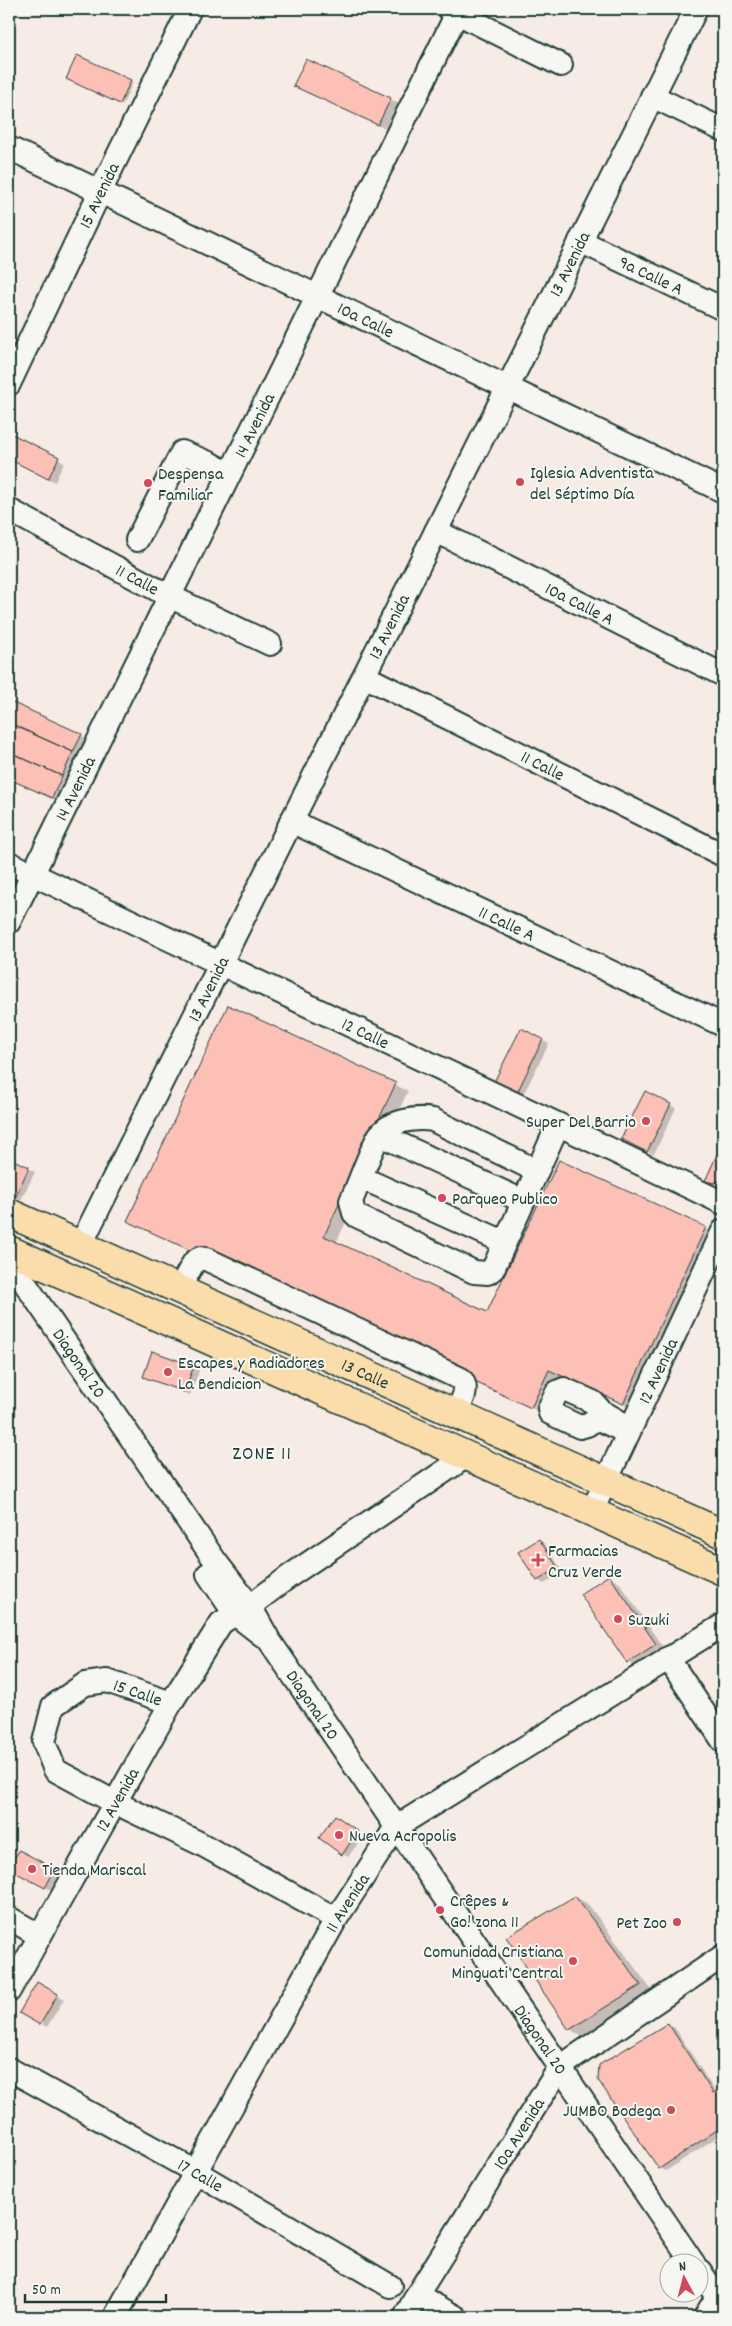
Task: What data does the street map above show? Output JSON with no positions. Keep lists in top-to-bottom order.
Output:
{
  "streets": {
    "main road": ["13 Calle"],
    "street": [
      "15 Avenida",
      "13 Avenida",
      "9a Calle A",
      "10a Calle",
      "14 Avenida",
      "11 Calle",
      "10a Calle A",
      "11 Calle A",
      "12 Calle",
      "Diagonal 20",
      "12 Avenida",
      "15 Calle",
      "11 Avenida",
      "10a Avenida",
      "17 Calle"
    ]
  },
  "crossings": [
    ["15 Avenida", "10a Calle"],
    ["13 Avenida", "9a Calle A"],
    ["13 Avenida", "10a Calle"],
    ["13 Avenida", "11 Calle"],
    ["13 Avenida", "10a Calle A"],
    ["13 Avenida", "11 Calle A"],
    ["13 Avenida", "12 Calle"],
    ["13 Avenida", "13 Calle"],
    ["10a Calle", "14 Avenida"],
    ["14 Avenida", "11 Calle"],
    ["14 Avenida", "12 Calle"],
    ["Diagonal 20", "12 Avenida"],
    ["Diagonal 20", "11 Avenida"],
    ["Diagonal 20", "10a Avenida"],
    ["12 Avenida", "13 Calle"],
    ["12 Avenida", "15 Calle"],
    ["11 Avenida", "17 Calle"]
  ],
  "districts": ["ZONE 11"],
  "places": {
    "other": [
      "Iglesia Adventista del Séptimo Día",
      "Despensa Familiar",
      "Super Del Barrio",
      "Parqueo Publico",
      "Escapes y Radiadores La Bendicion",
      "Suzuki",
      "Nueva Acropolis",
      "Tienda Mariscal",
      "Crêpes & Go! zona 11",
      "Pet Zoo",
      "Comunidad Cristiana Minguati Central",
      "JUMBO Bodega"
    ],
    "health": ["Farmacias Cruz Verde"]
  },
  "scale_bar": "50 m",
  "north": "top"
}
